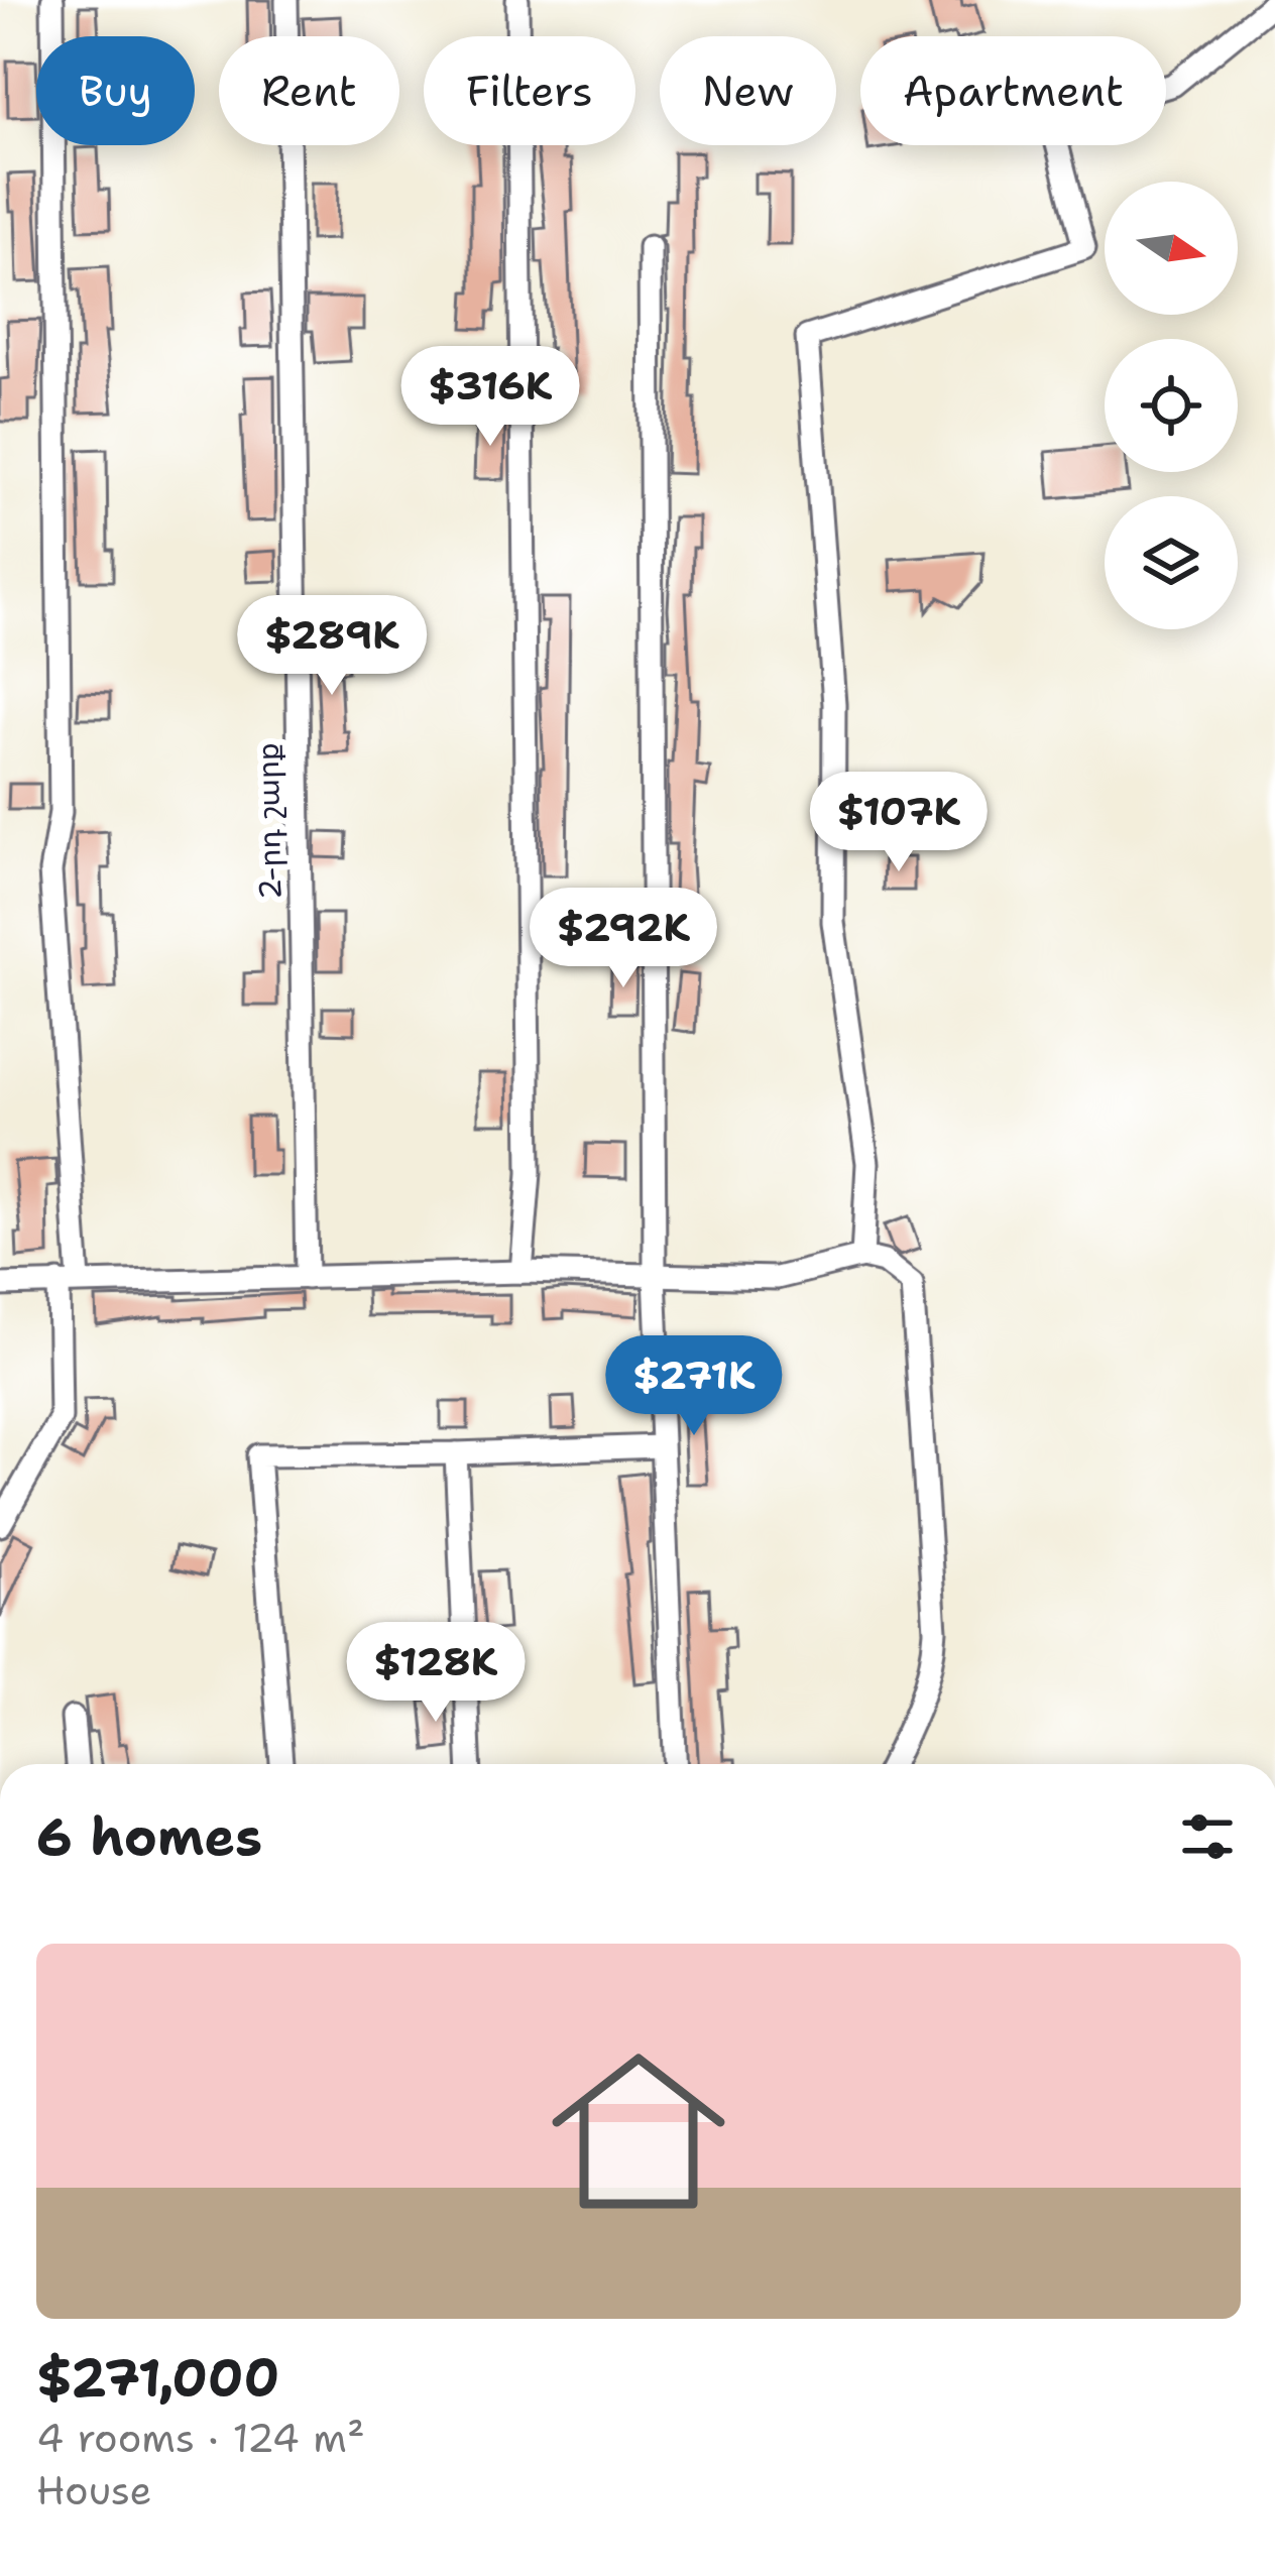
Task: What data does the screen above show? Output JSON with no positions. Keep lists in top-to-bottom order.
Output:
{
  "streets": {
    "street": ["2-րդ շարք"]
  },
  "north": "right",
  "page": {
    "chip": [
      "Buy",
      "Rent",
      "Filters",
      "New",
      "Apartment"
    ],
    "price": [
      "$316K",
      "$289K",
      "$107K",
      "$292K",
      "$271K",
      "$128K"
    ],
    "heading": "6 homes",
    "list": [
      {
        "name": "$271,000",
        "note": "4 rooms · 124 m² · House"
      }
    ]
  }
}
